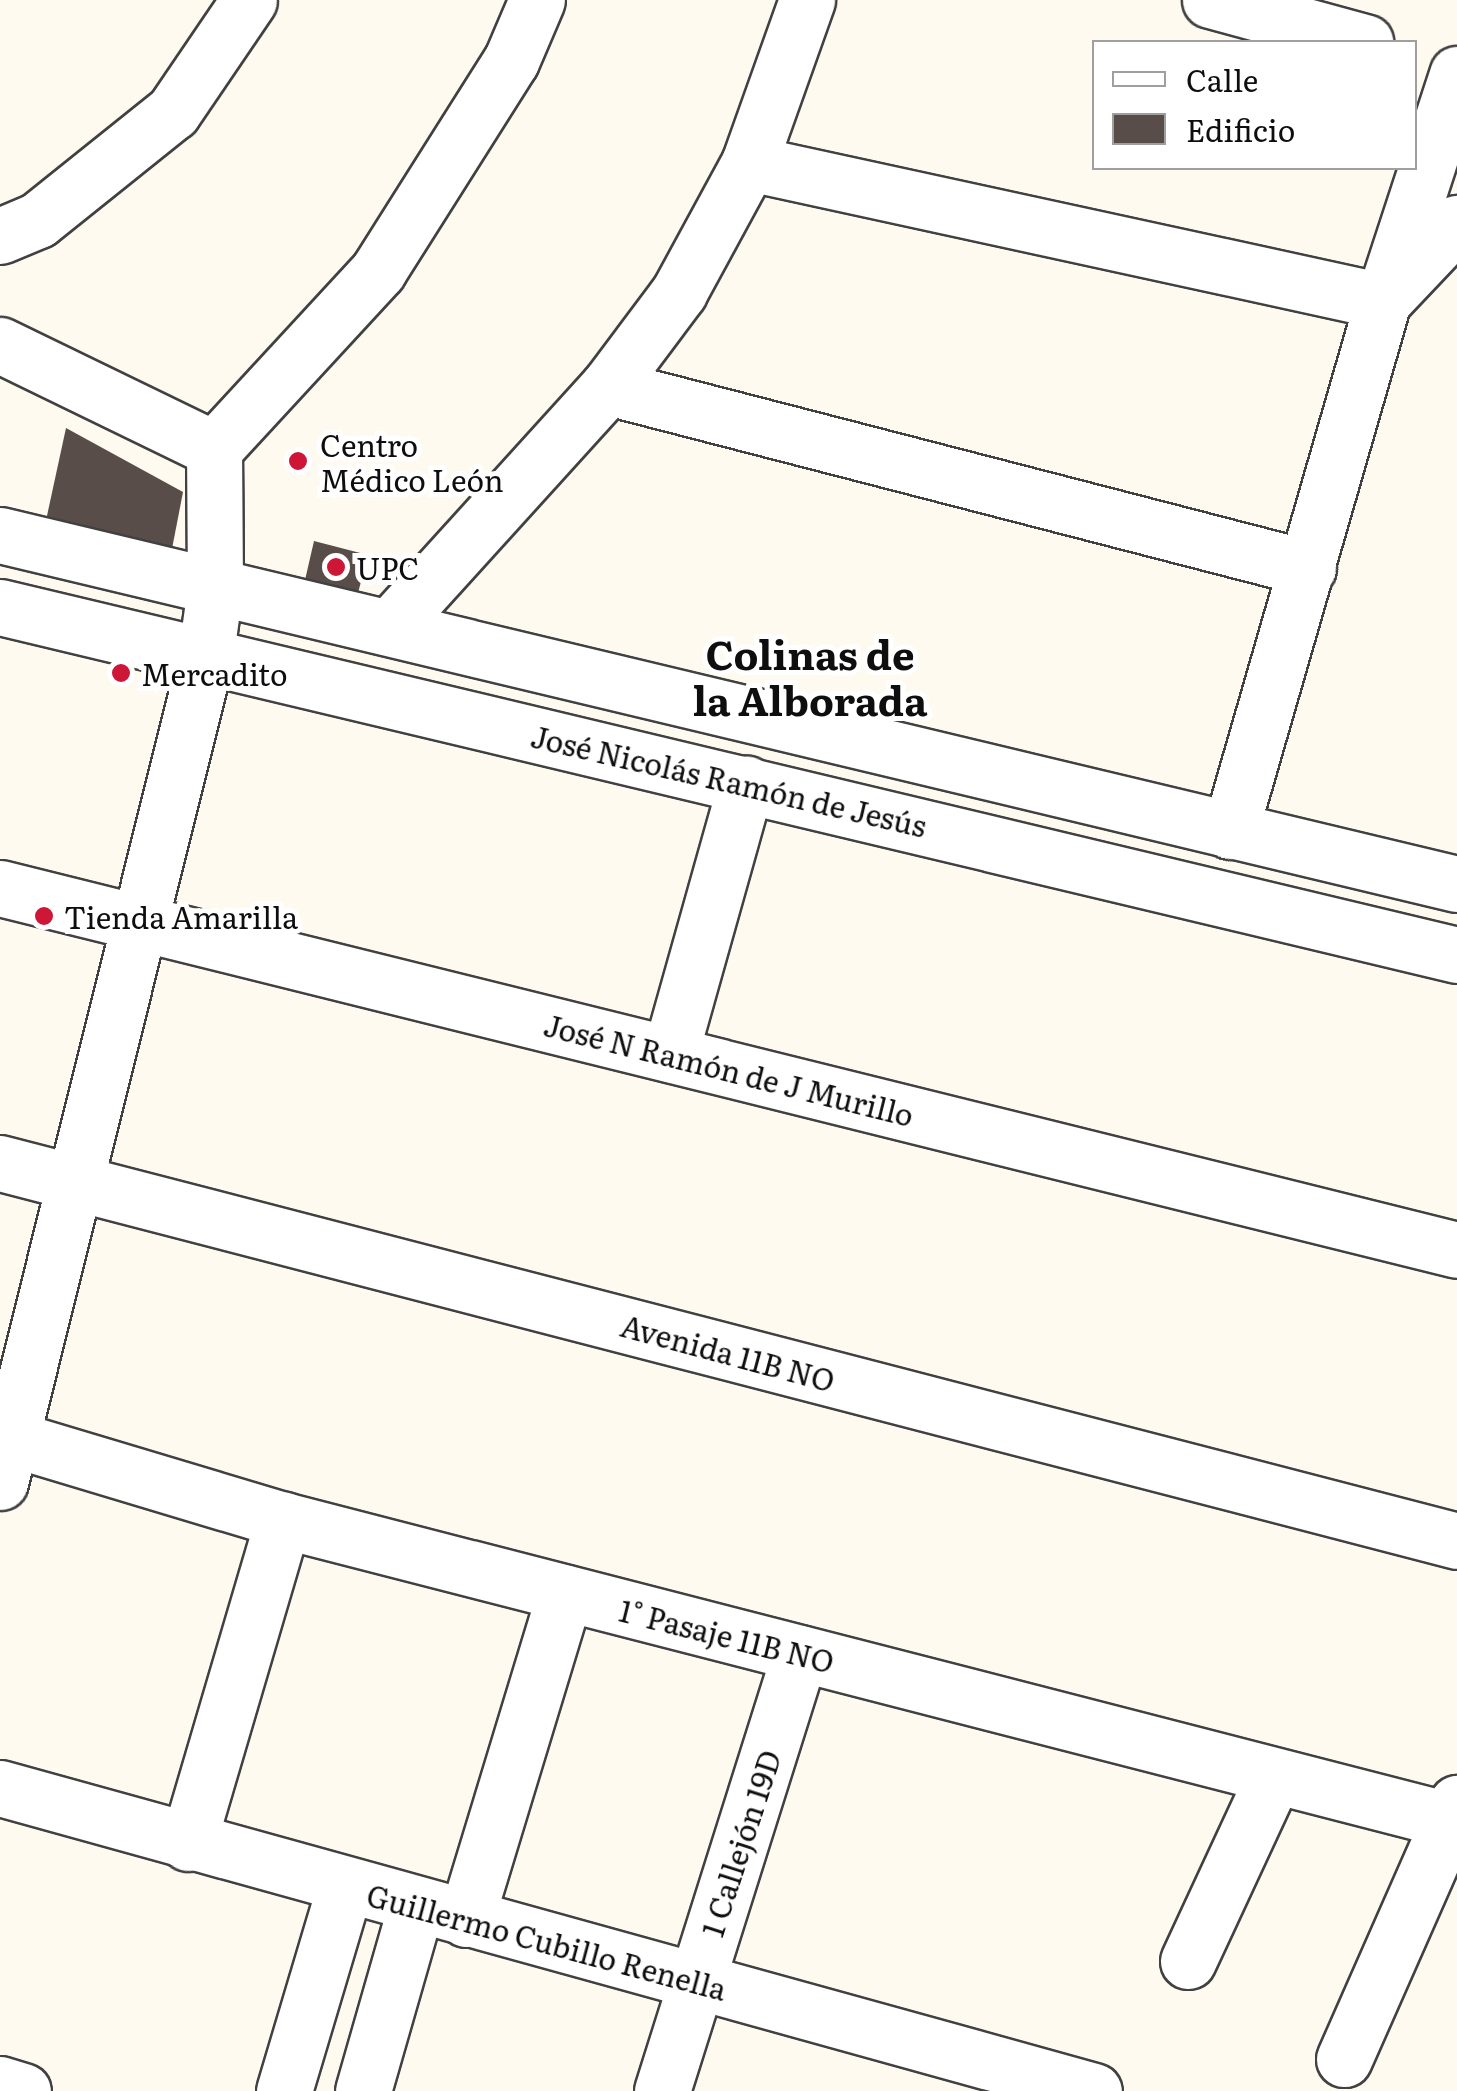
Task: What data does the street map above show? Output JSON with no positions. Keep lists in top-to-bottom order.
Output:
{
  "streets": {
    "street": [
      "José Nicolás Ramón de Jesús",
      "José N Ramón de J Murillo",
      "Avenida 11B NO",
      "1° Pasaje 11B NO",
      "1 Callejón 19D",
      "Guillermo Cubillo Renella"
    ]
  },
  "crossings": [
    ["1° Pasaje 11B NO", "1 Callejón 19D"],
    ["1 Callejón 19D", "Guillermo Cubillo Renella"]
  ],
  "districts": ["Colinas de la Alborada"],
  "places": [
    "Centro Médico León",
    "UPC",
    "Mercadito",
    "Tienda Amarilla"
  ],
  "legend": ["Calle", "Edificio"]
}
